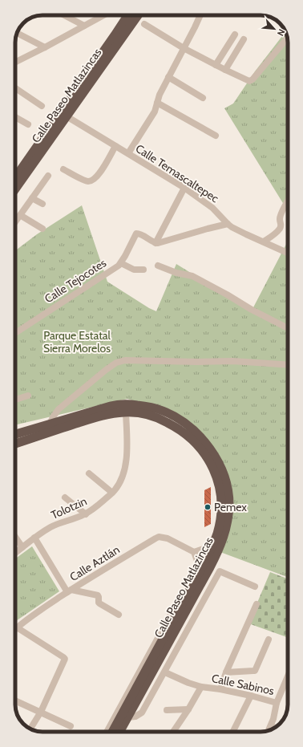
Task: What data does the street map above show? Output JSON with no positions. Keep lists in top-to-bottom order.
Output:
{
  "streets": {
    "highway": ["Calle Paseo Matlazincas"],
    "street": [
      "Calle Temascaltepec",
      "Calle Tejocotes",
      "Tolotzin",
      "Calle Aztlán",
      "Calle Sabinos"
    ]
  },
  "crossings": [
    ["Calle Paseo Matlazincas", "Calle Temascaltepec"],
    ["Calle Paseo Matlazincas", "Tolotzin"]
  ],
  "parks": ["Parque Estatal Sierra Morelos"],
  "places": ["Pemex"],
  "north": "bottom right"
}
